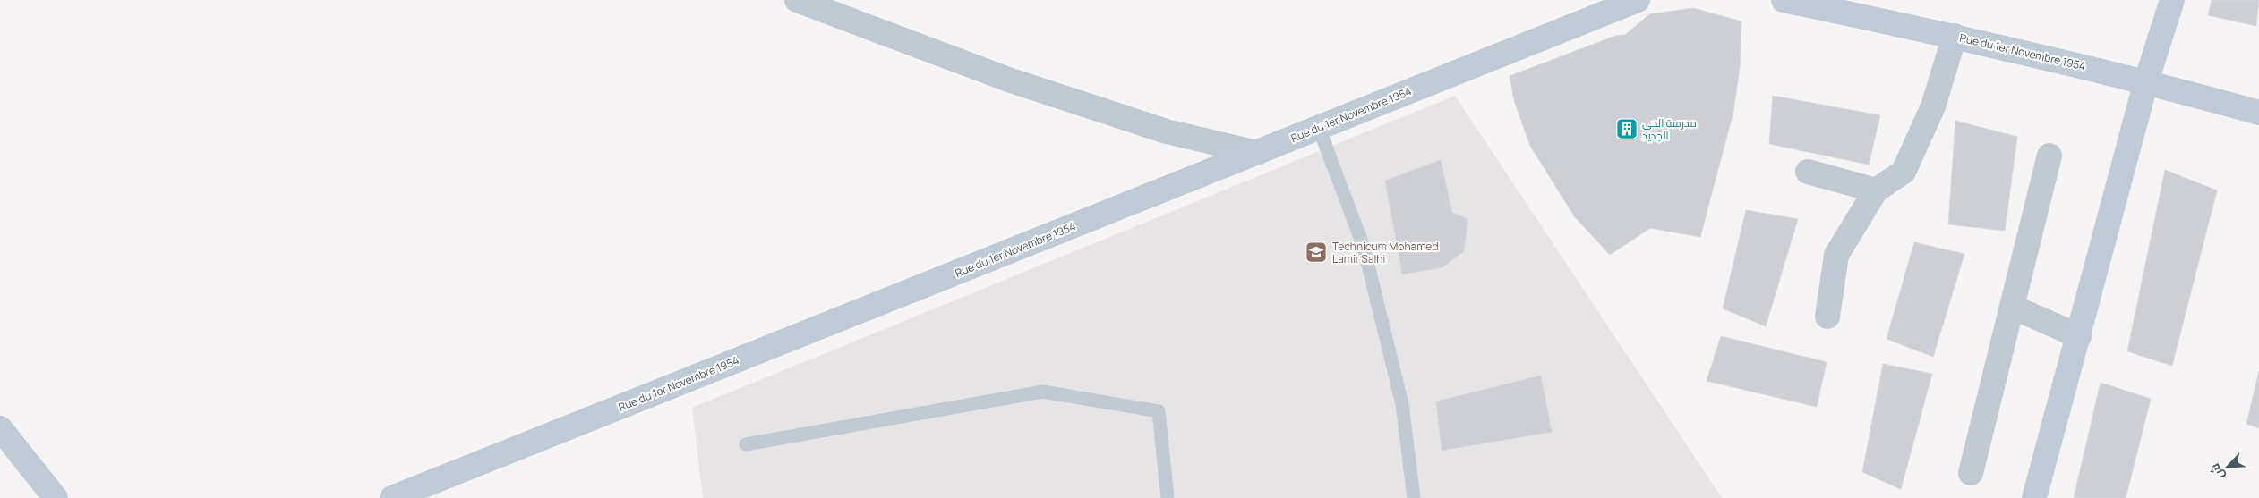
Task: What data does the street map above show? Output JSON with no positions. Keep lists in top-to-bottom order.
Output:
{
  "streets": {
    "main road": ["Rue du 1er Novembre 1954"]
  },
  "places": {
    "building": ["مدرسة الحي الجديد"],
    "school or university": ["Technicum Mohamed Lamir Salhi"]
  },
  "north": "bottom left"
}
